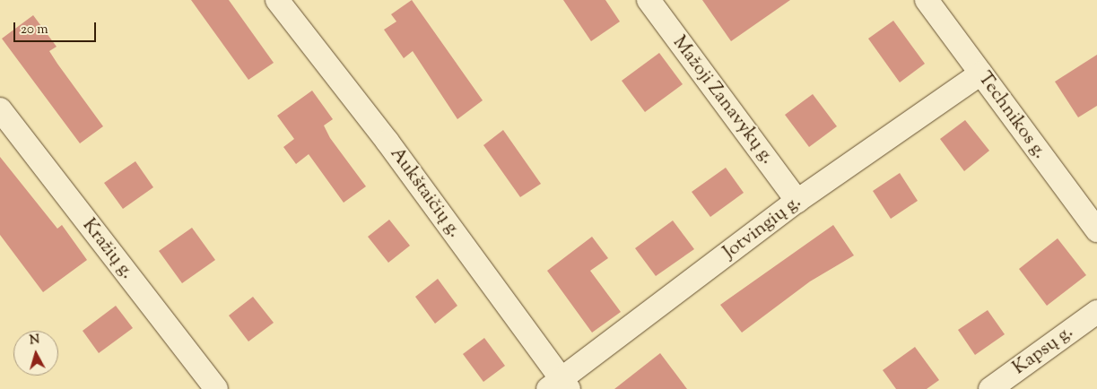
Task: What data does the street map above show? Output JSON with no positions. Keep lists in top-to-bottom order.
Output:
{
  "streets": {
    "street": [
      "Mažoji Zanavykų g.",
      "Technikos g.",
      "Aukštaičių g.",
      "Jotvingių g.",
      "Kražių g.",
      "Kapsų g."
    ]
  },
  "crossings": [
    ["Mažoji Zanavykų g.", "Jotvingių g."],
    ["Technikos g.", "Jotvingių g."],
    ["Aukštaičių g.", "Jotvingių g."]
  ],
  "scale_bar": "20 m",
  "north": "top"
}
